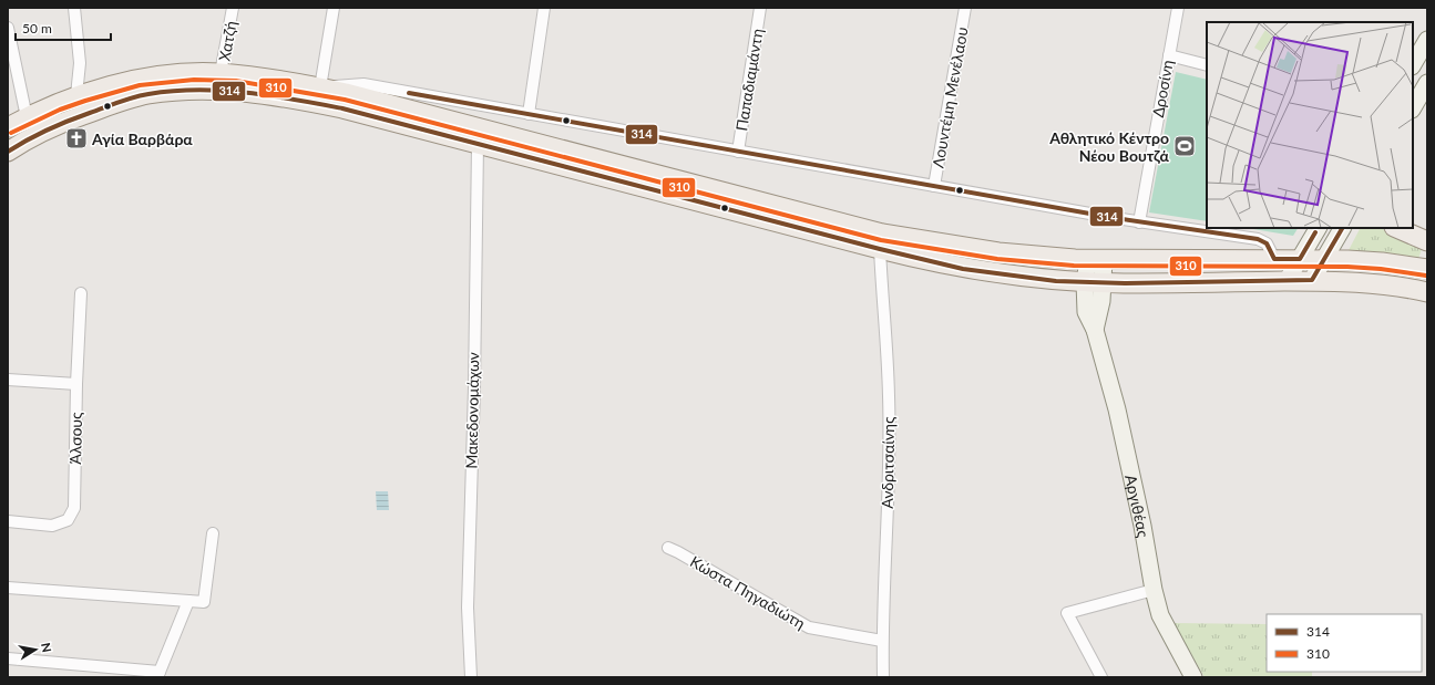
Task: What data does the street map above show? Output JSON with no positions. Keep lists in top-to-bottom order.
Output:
{
  "streets": {
    "street": [
      "Χατζή",
      "Παπαδιαμάντη",
      "Δροσίνη",
      "Λουντέμη Μενέλαου",
      "Μακεδονομάχων",
      "Άλσους",
      "Ανδριτσαίνης",
      "Αργιθέας",
      "Κώστα Πηγαδιώτη"
    ]
  },
  "crossings": [
    ["Ανδριτσαίνης", "Κώστα Πηγαδιώτη"]
  ],
  "places": {
    "church": ["Αγία Βαρβάρα"],
    "sports": ["Αθλητικό Κέντρο Νέου Βουτζά"]
  },
  "lines": ["transit line 310", "transit line 314"],
  "legend": ["314", "310"],
  "scale_bar": "50 m",
  "north": "right"
}
